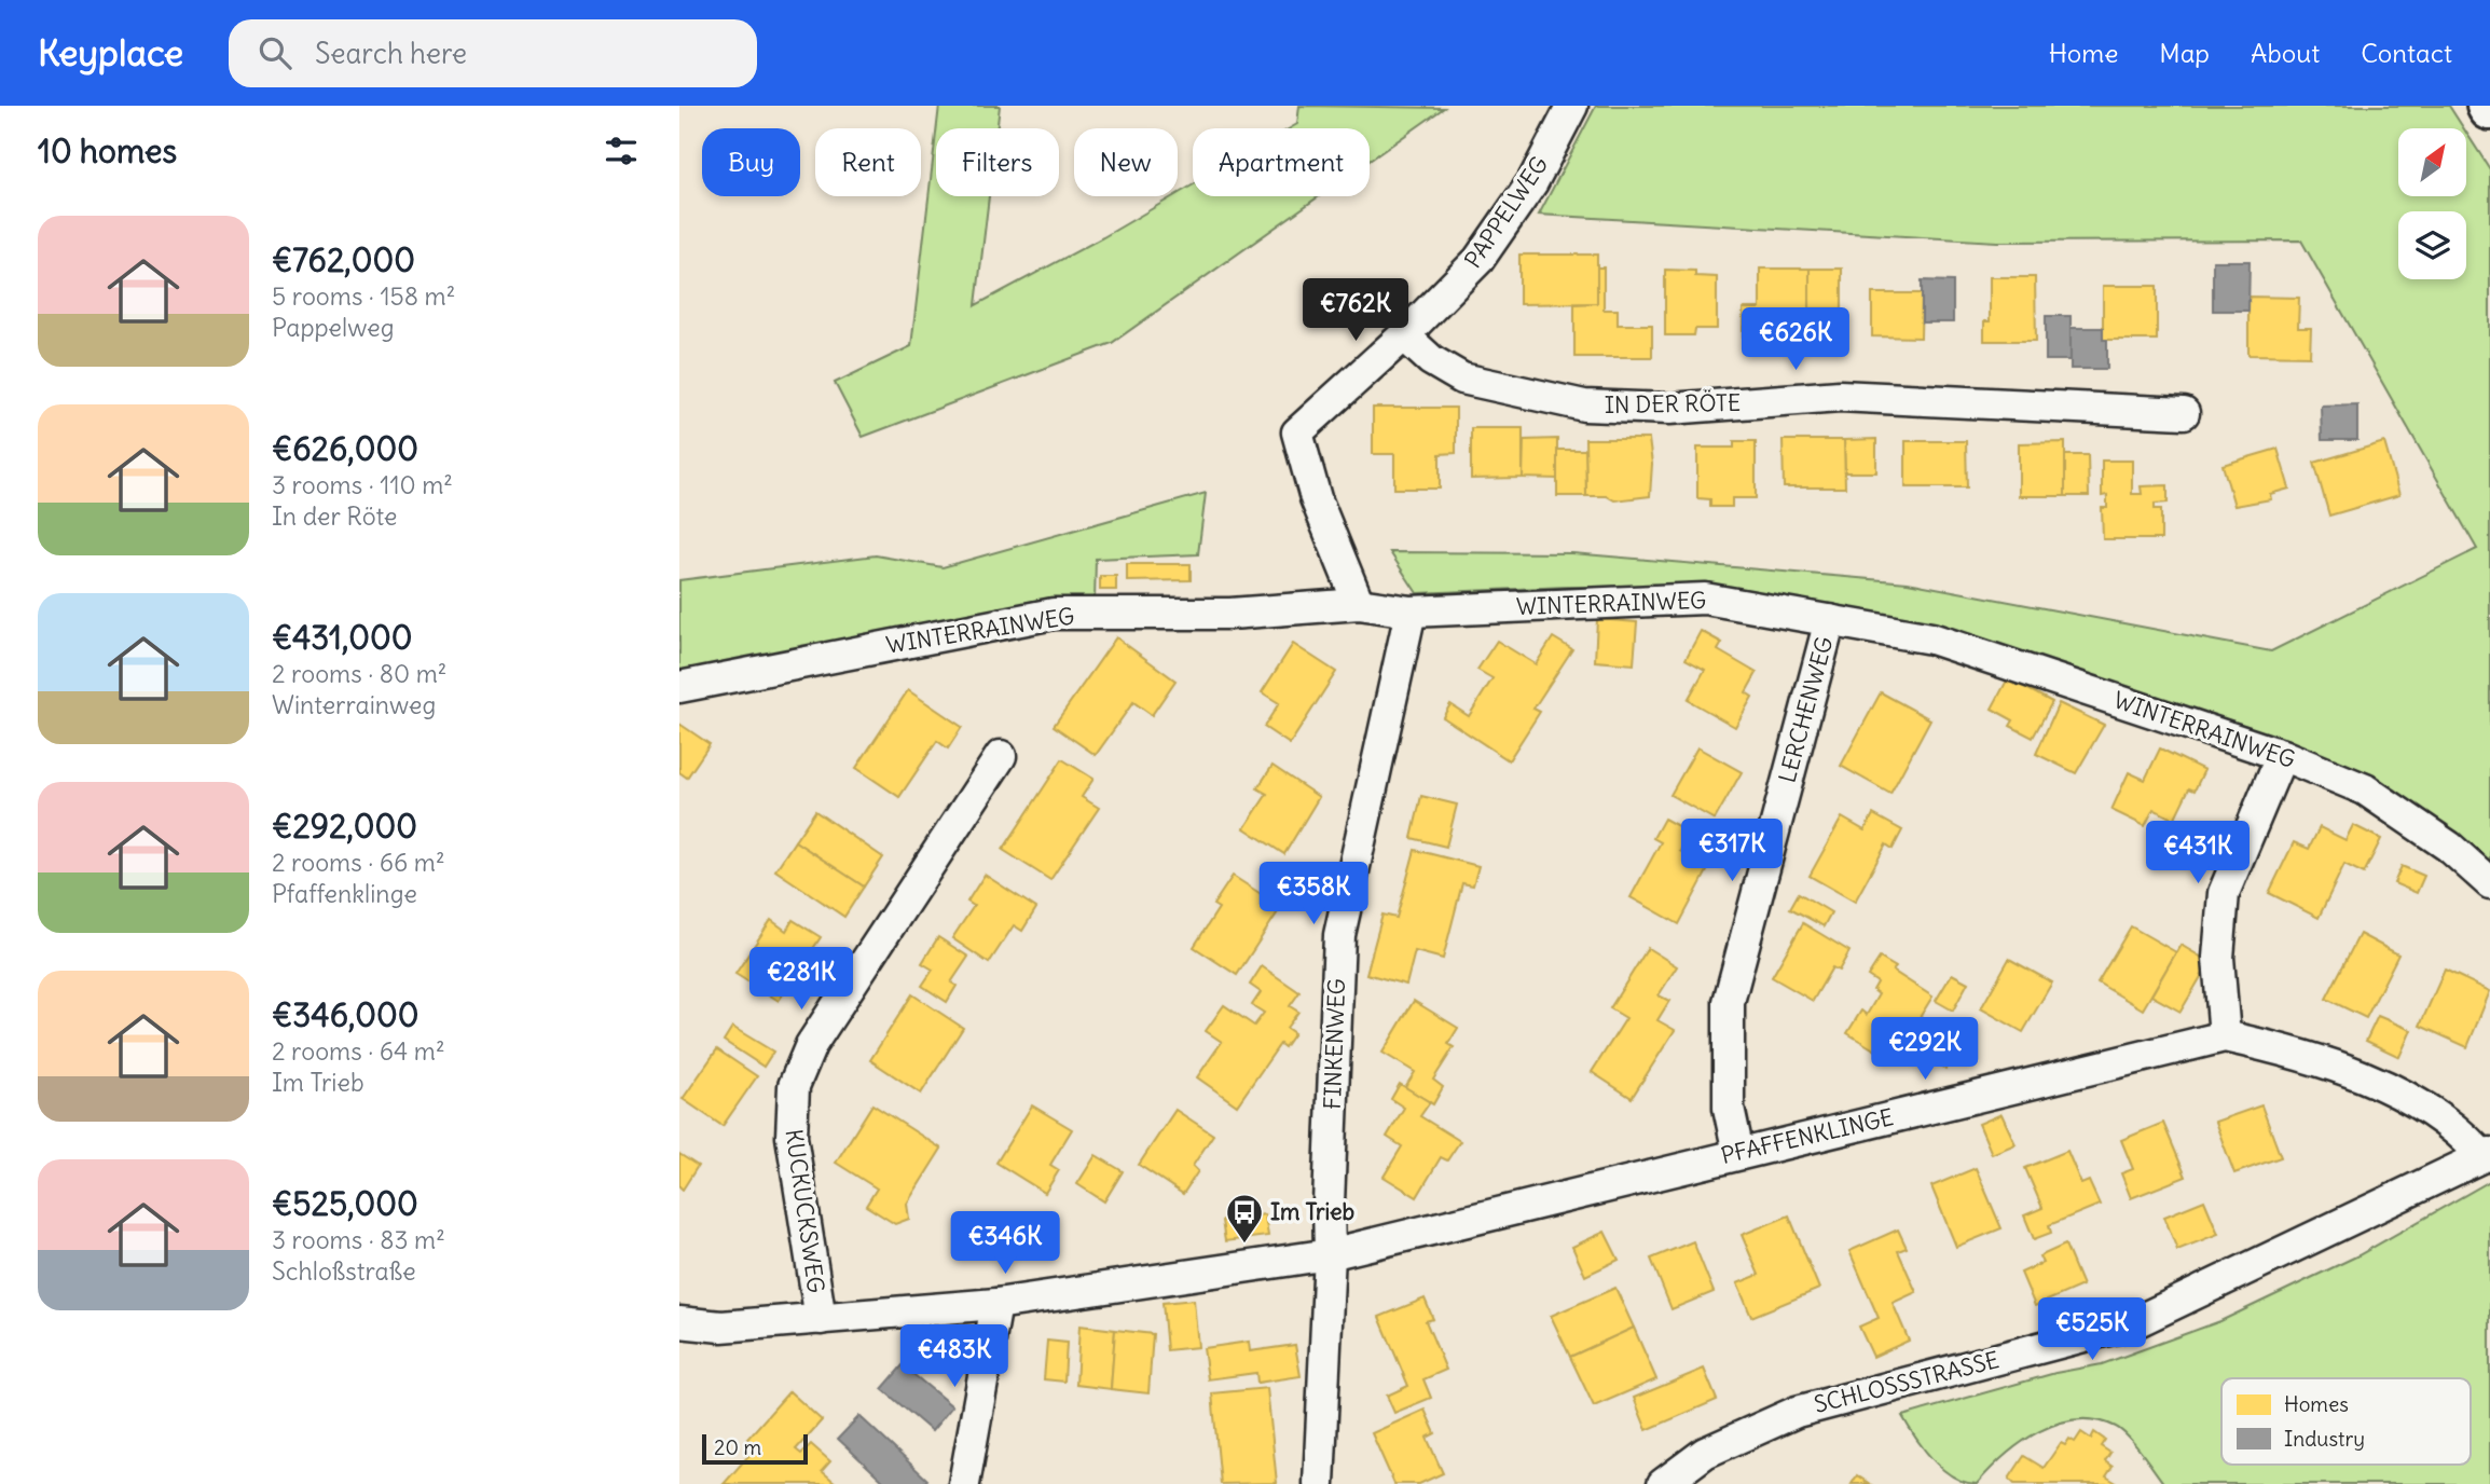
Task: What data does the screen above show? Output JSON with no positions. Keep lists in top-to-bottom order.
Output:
{
  "streets": {
    "street": [
      "PAPPELWEG",
      "IN DER RÖTE",
      "WINTERRAINWEG",
      "LERCHENWEG",
      "FINKENWEG",
      "PFAFFENKLINGE",
      "KUCKUCKSWEG",
      "SCHLOSSSTRASSE"
    ]
  },
  "crossings": [
    ["PAPPELWEG", "IN DER RÖTE"],
    ["PAPPELWEG", "WINTERRAINWEG"],
    ["WINTERRAINWEG", "LERCHENWEG"],
    ["WINTERRAINWEG", "FINKENWEG"],
    ["LERCHENWEG", "PFAFFENKLINGE"],
    ["FINKENWEG", "PFAFFENKLINGE"],
    ["PFAFFENKLINGE", "SCHLOSSSTRASSE"]
  ],
  "places": {
    "bus stop": ["Im Trieb"]
  },
  "legend": ["Homes", "Industry"],
  "scale_bar": "20 m",
  "north": "top right",
  "page": {
    "header": "Keyplace",
    "search": "Search here",
    "nav": [
      "Home",
      "Map",
      "About",
      "Contact"
    ],
    "heading": "10 homes",
    "chip": [
      "Buy",
      "Rent",
      "Filters",
      "New",
      "Apartment"
    ],
    "list": [
      {
        "name": "€762,000",
        "note": "5 rooms · 158 m² · Pappelweg"
      },
      {
        "name": "€626,000",
        "note": "3 rooms · 110 m² · In der Röte"
      },
      {
        "name": "€431,000",
        "note": "2 rooms · 80 m² · Winterrainweg"
      },
      {
        "name": "€292,000",
        "note": "2 rooms · 66 m² · Pfaffenklinge"
      },
      {
        "name": "€346,000",
        "note": "2 rooms · 64 m² · Im Trieb"
      },
      {
        "name": "€525,000",
        "note": "3 rooms · 83 m² · Schloßstraße"
      }
    ],
    "price": [
      "€762K",
      "€626K",
      "€317K",
      "€431K",
      "€358K",
      "€281K",
      "€292K",
      "€346K",
      "€525K",
      "€483K"
    ],
    "scale": "20 m"
  }
}
